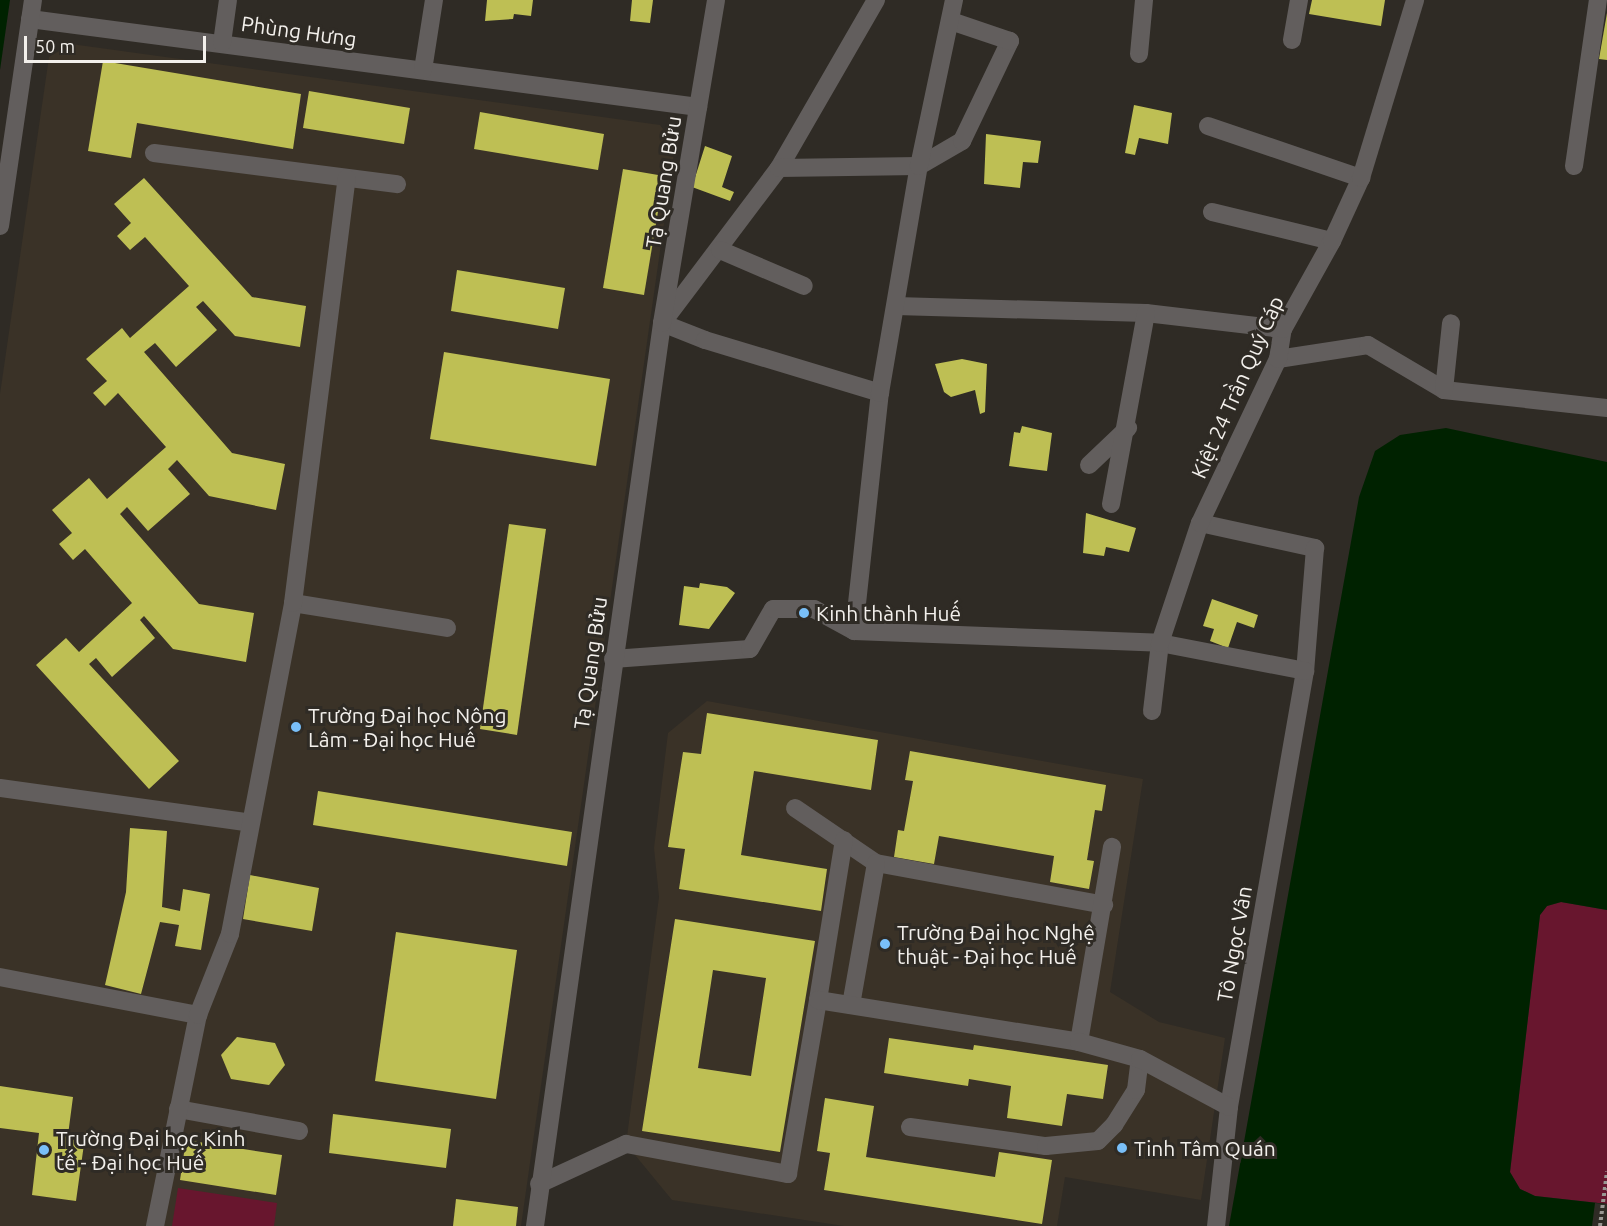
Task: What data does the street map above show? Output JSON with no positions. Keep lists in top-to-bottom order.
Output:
{
  "streets": {
    "street": [
      "Phùng Hưng",
      "Tạ Quang Bửu",
      "Kiệt 24 Trần Quý Cáp",
      "Tô Ngọc Vân"
    ]
  },
  "crossings": [
    ["Phùng Hưng", "Tạ Quang Bửu"],
    ["Kiệt 24 Trần Quý Cáp", "Tô Ngọc Vân"]
  ],
  "places": [
    "Kinh thành Huế",
    "Trường Đại học Nông Lâm - Đại học Huế",
    "Trường Đại học Nghệ thuật - Đại học Huế",
    "Tinh Tâm Quán",
    "Trường Đại học Kinh tế - Đại học Huế"
  ],
  "scale_bar": "50 m"
}
